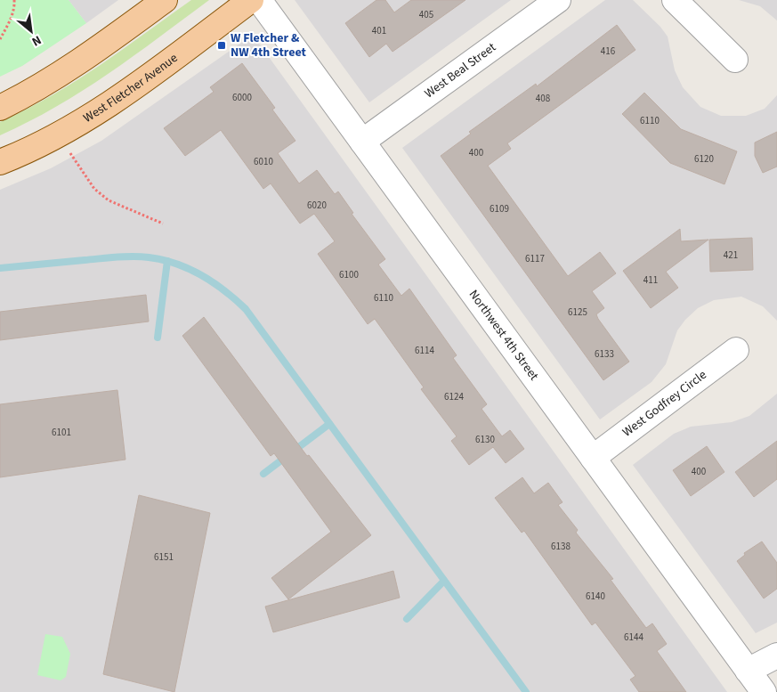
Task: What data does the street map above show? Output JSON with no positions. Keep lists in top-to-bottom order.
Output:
{
  "streets": {
    "main road": ["West Fletcher Avenue"],
    "street": ["West Beal Street", "Northwest 4th Street", "West Godfrey Circle"]
  },
  "crossings": [
    ["West Beal Street", "Northwest 4th Street"],
    ["Northwest 4th Street", "West Godfrey Circle"]
  ],
  "places": {
    "transit": ["W Fletcher & NW 4th Street"]
  },
  "house_numbers": [
    "405",
    "401",
    "416",
    "6000",
    "408",
    "6110",
    "400",
    "6120",
    "6010",
    "6020",
    "6109",
    "421",
    "6117",
    "6100",
    "411",
    "6110",
    "6125",
    "6114",
    "6133",
    "6124",
    "6101",
    "6130",
    "400",
    "6138",
    "6151",
    "6140",
    "6144"
  ],
  "north": "bottom right"
}
